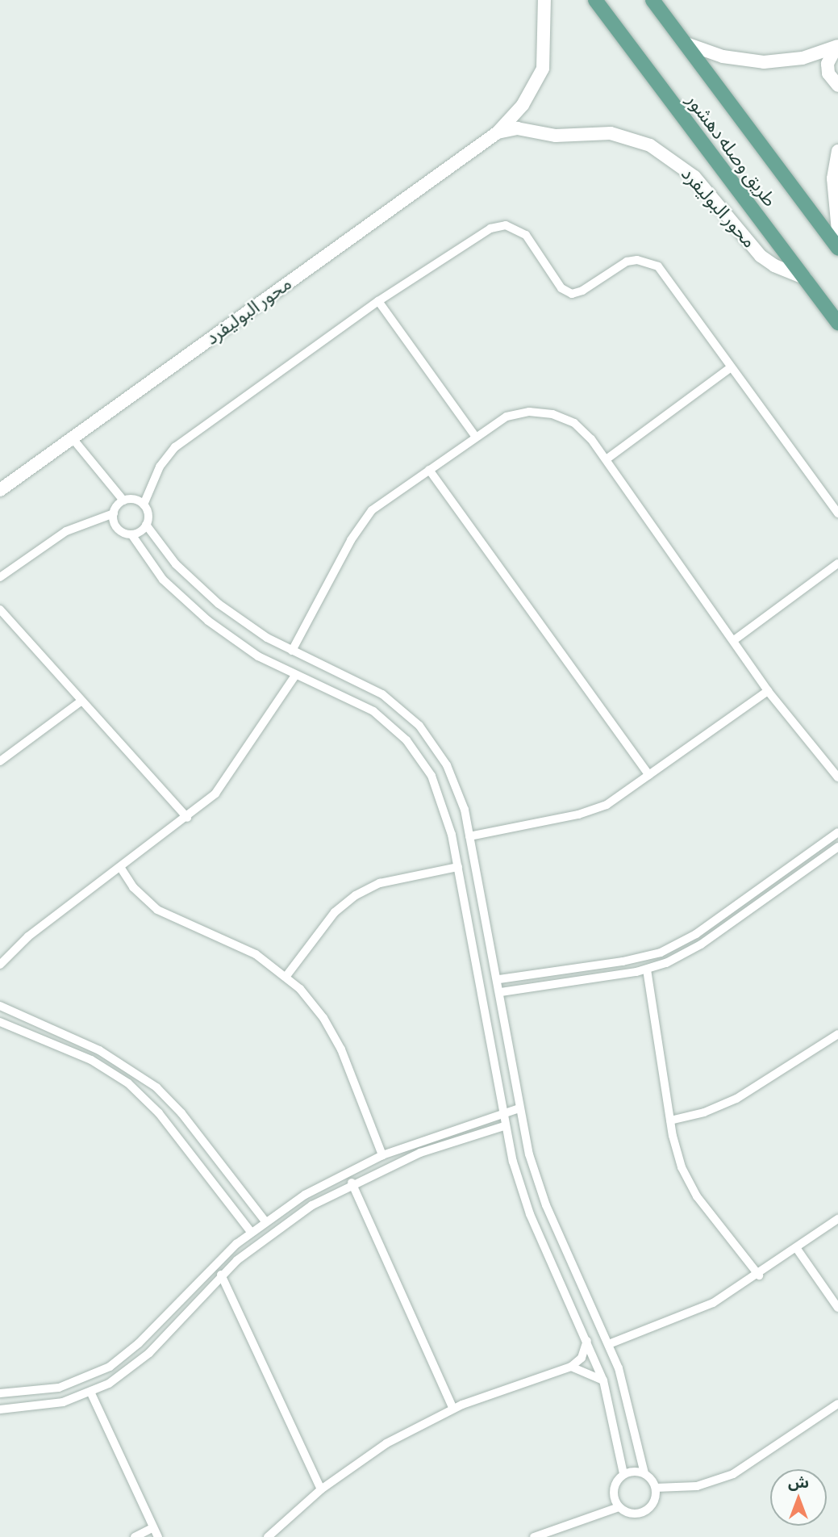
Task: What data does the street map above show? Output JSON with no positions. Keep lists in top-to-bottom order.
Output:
{
  "streets": {
    "main road": ["طريق وصله دهشور"],
    "street": ["محور البوليفرد"]
  },
  "crossings": [
    ["طريق وصله دهشور", "محور البوليفرد"]
  ],
  "north": "top"
}
